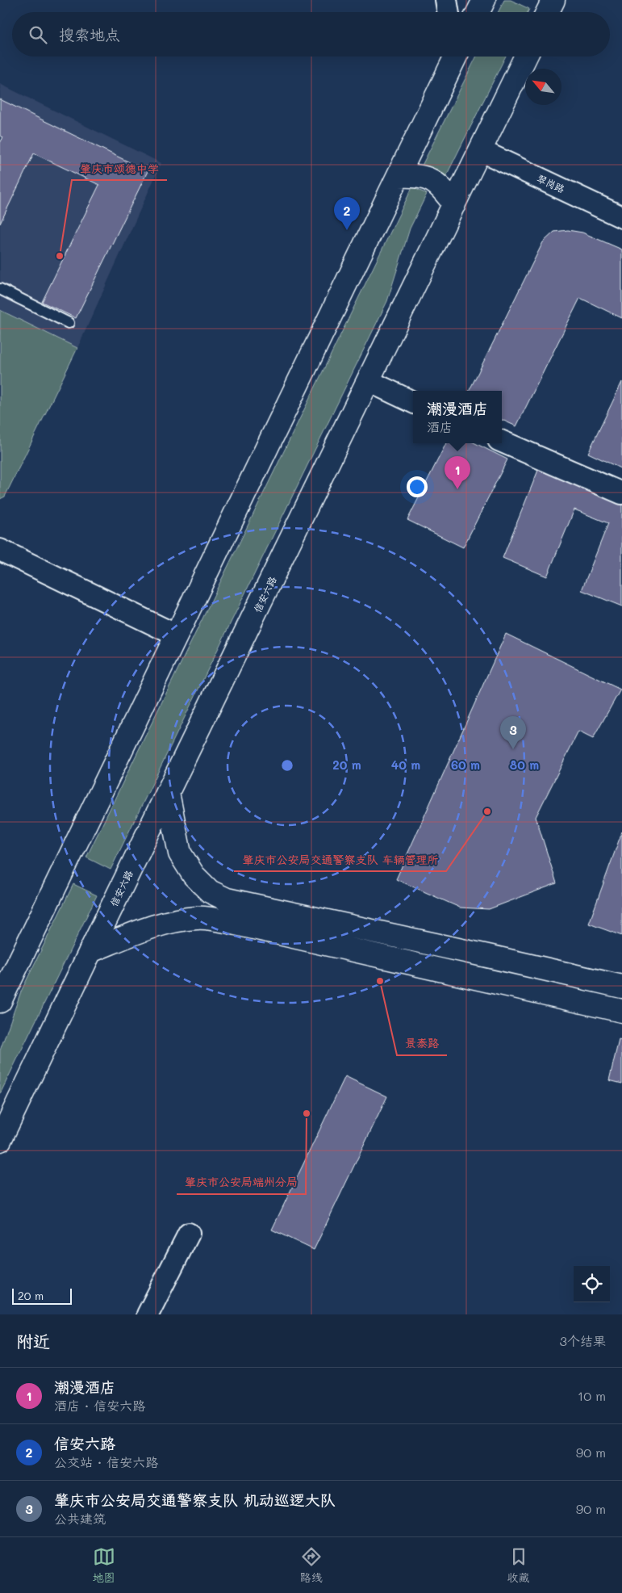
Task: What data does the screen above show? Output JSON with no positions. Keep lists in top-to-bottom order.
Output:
{
  "streets": {
    "main road": ["信安六路"],
    "street": ["翠岗路"]
  },
  "crossings": [
    ["翠岗路", "信安六路"]
  ],
  "places": [
    "肇庆市颂德中学",
    "肇庆市公安局交通警察支队 车辆管理所",
    "景泰路",
    "肇庆市公安局端州分局"
  ],
  "scale_bar": "20 m",
  "north": "top left",
  "page": {
    "search": "搜索地点",
    "pins": ["2", "1", "3"],
    "popup": ["潮漫酒店", "酒店"],
    "scale": "20 m",
    "heading": ["附近", "3个结果"],
    "list": [
      {
        "mark": "1",
        "name": "潮漫酒店",
        "note": "酒店 · 信安六路",
        "value": "10 m"
      },
      {
        "mark": "2",
        "name": "信安六路",
        "note": "公交站 · 信安六路",
        "value": "90 m"
      },
      {
        "mark": "3",
        "name": "肇庆市公安局交通警察支队 机动巡逻大队",
        "note": "公共建筑",
        "value": "90 m"
      }
    ],
    "nav": ["地图", "路线", "收藏"]
  },
  "rings": [
    "20 m",
    "40 m",
    "60 m",
    "80 m"
  ]
}
